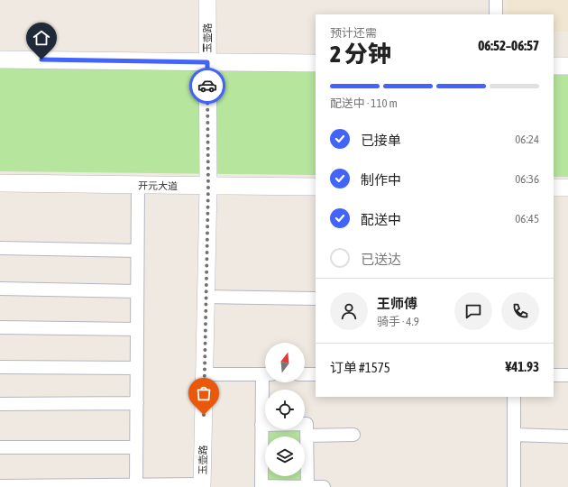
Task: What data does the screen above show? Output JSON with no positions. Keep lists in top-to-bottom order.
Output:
{
  "streets": {
    "street": ["玉壶路", "开元大道"]
  },
  "crossings": [
    ["玉壶路", "开元大道"]
  ],
  "north": "top",
  "page": {
    "heading": ["2 分钟", "预计还需", "06:52–06:57"],
    "panel": [
      "王师傅",
      "骑手 · 4.9",
      "订单 #1575",
      "¥41.93"
    ],
    "bar": "配送中 · 110 m",
    "list": [
      ["已接单", "06:24"],
      ["制作中", "06:36"],
      ["配送中", "06:45"],
      "已送达"
    ]
  }
}
